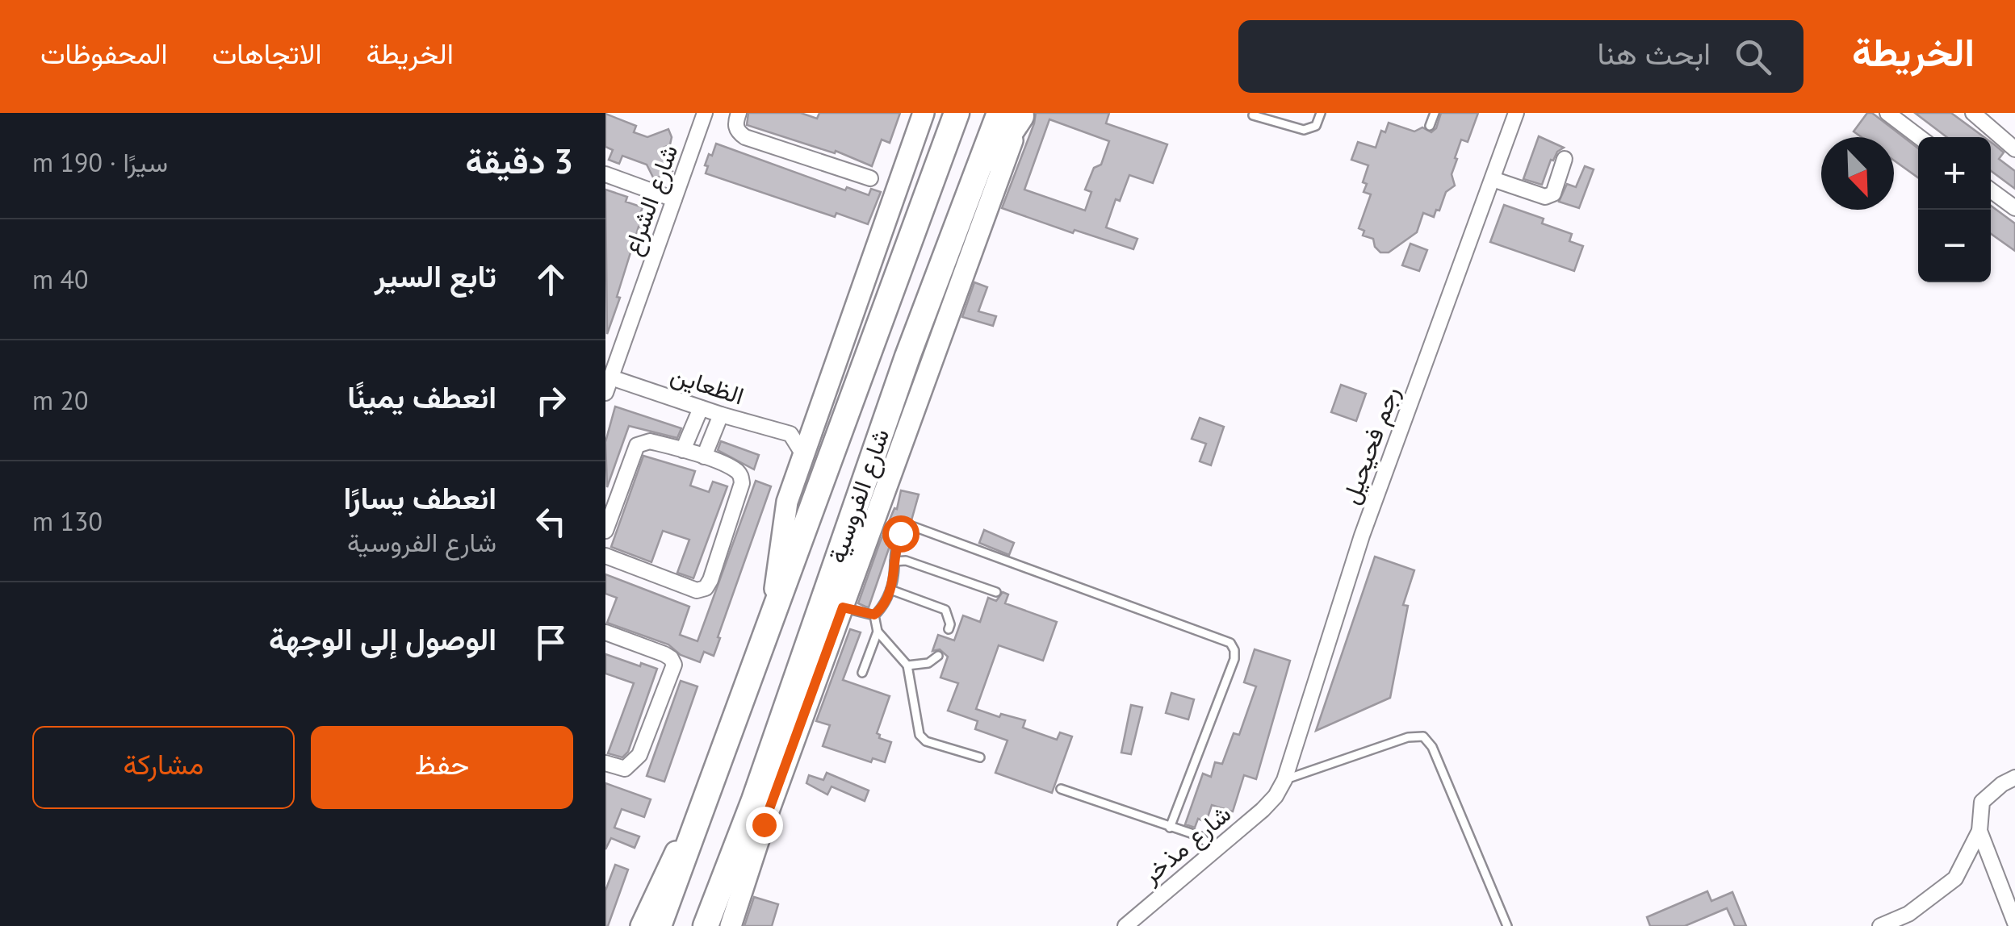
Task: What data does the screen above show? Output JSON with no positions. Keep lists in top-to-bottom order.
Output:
{
  "streets": {
    "highway": ["شارع الفروسية"],
    "street": [
      "شارع الشراع",
      "الظعاين",
      "رجم فحيحيل",
      "شارع مذخر"
    ]
  },
  "crossings": [
    ["شارع الشراع", "الظعاين"],
    ["رجم فحيحيل", "شارع مذخر"]
  ],
  "north": "bottom right",
  "page": {
    "header": "الخريطة",
    "search": "ابحث هنا",
    "nav": ["الخريطة", "الاتجاهات", "المحفوظات"],
    "heading": ["3 دقيقة", "سيرًا · 190 m"],
    "map_buttons": ["+", "−"],
    "list": [
      ["تابع السير", "40 m"],
      ["انعطف يمينًا", "20 m"],
      ["انعطف يسارًا", "شارع الفروسية", "130 m"],
      "الوصول إلى الوجهة"
    ],
    "buttons": ["حفظ", "مشاركة"]
  }
}
